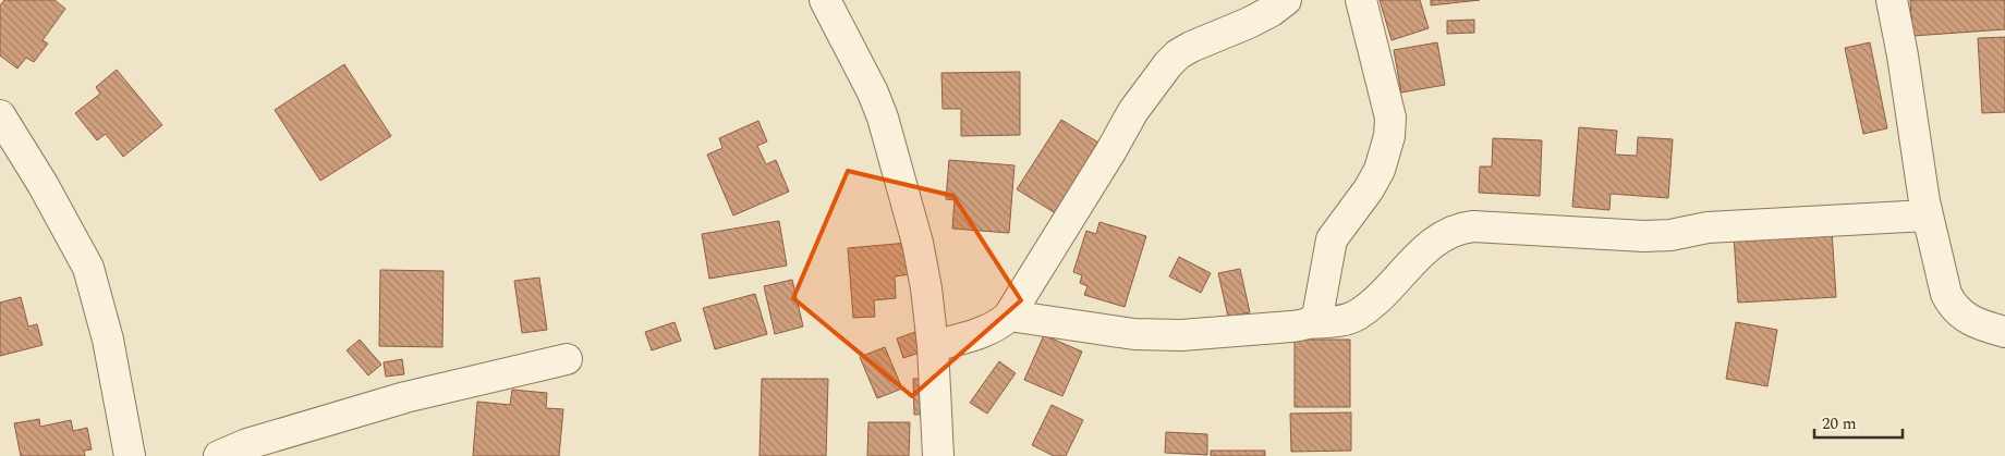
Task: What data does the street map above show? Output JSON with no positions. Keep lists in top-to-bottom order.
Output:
{
  "scale_bar": "20 m"
}
